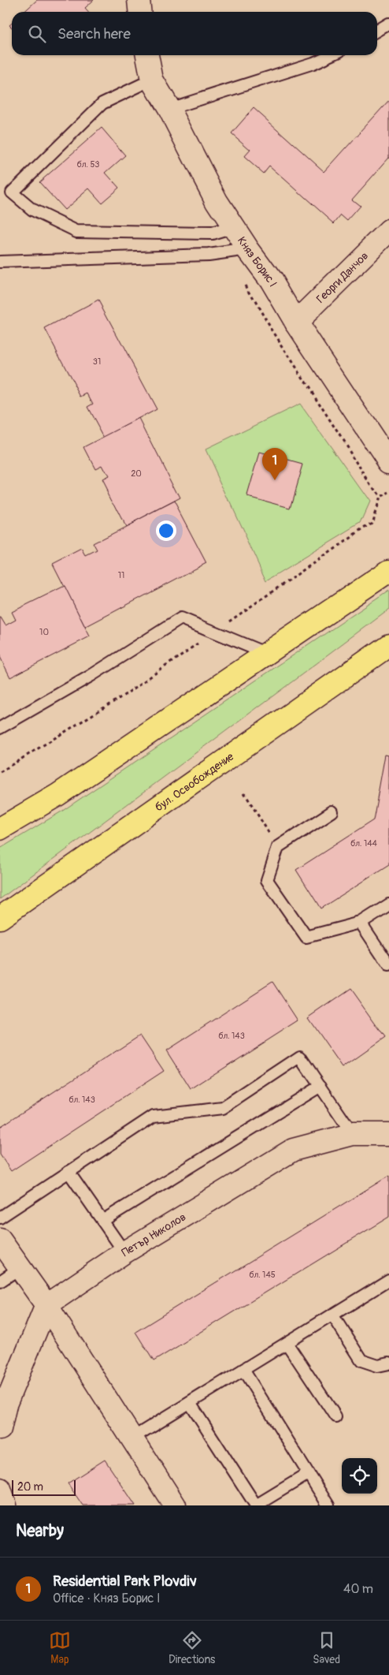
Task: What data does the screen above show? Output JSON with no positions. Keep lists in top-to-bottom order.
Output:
{
  "streets": {
    "main road": ["бул. Освобождение"],
    "street": ["Княз Борис I", "Георги Данчов", "Петър Николов"]
  },
  "crossings": [
    ["Княз Борис I", "Георги Данчов"]
  ],
  "house_numbers": [
    "бл. 53",
    "31",
    "20",
    "11",
    "10",
    "бл. 144",
    "бл. 143",
    "бл. 143",
    "бл. 145"
  ],
  "scale_bar": "20 m",
  "page": {
    "search": "Search here",
    "pins": "1",
    "scale": "20 m",
    "heading": "Nearby",
    "list": [
      {
        "mark": "1",
        "name": "Residential Park Plovdiv",
        "note": "Office · Княз Борис I",
        "value": "40 m"
      }
    ],
    "nav": ["Map", "Directions", "Saved"]
  }
}
